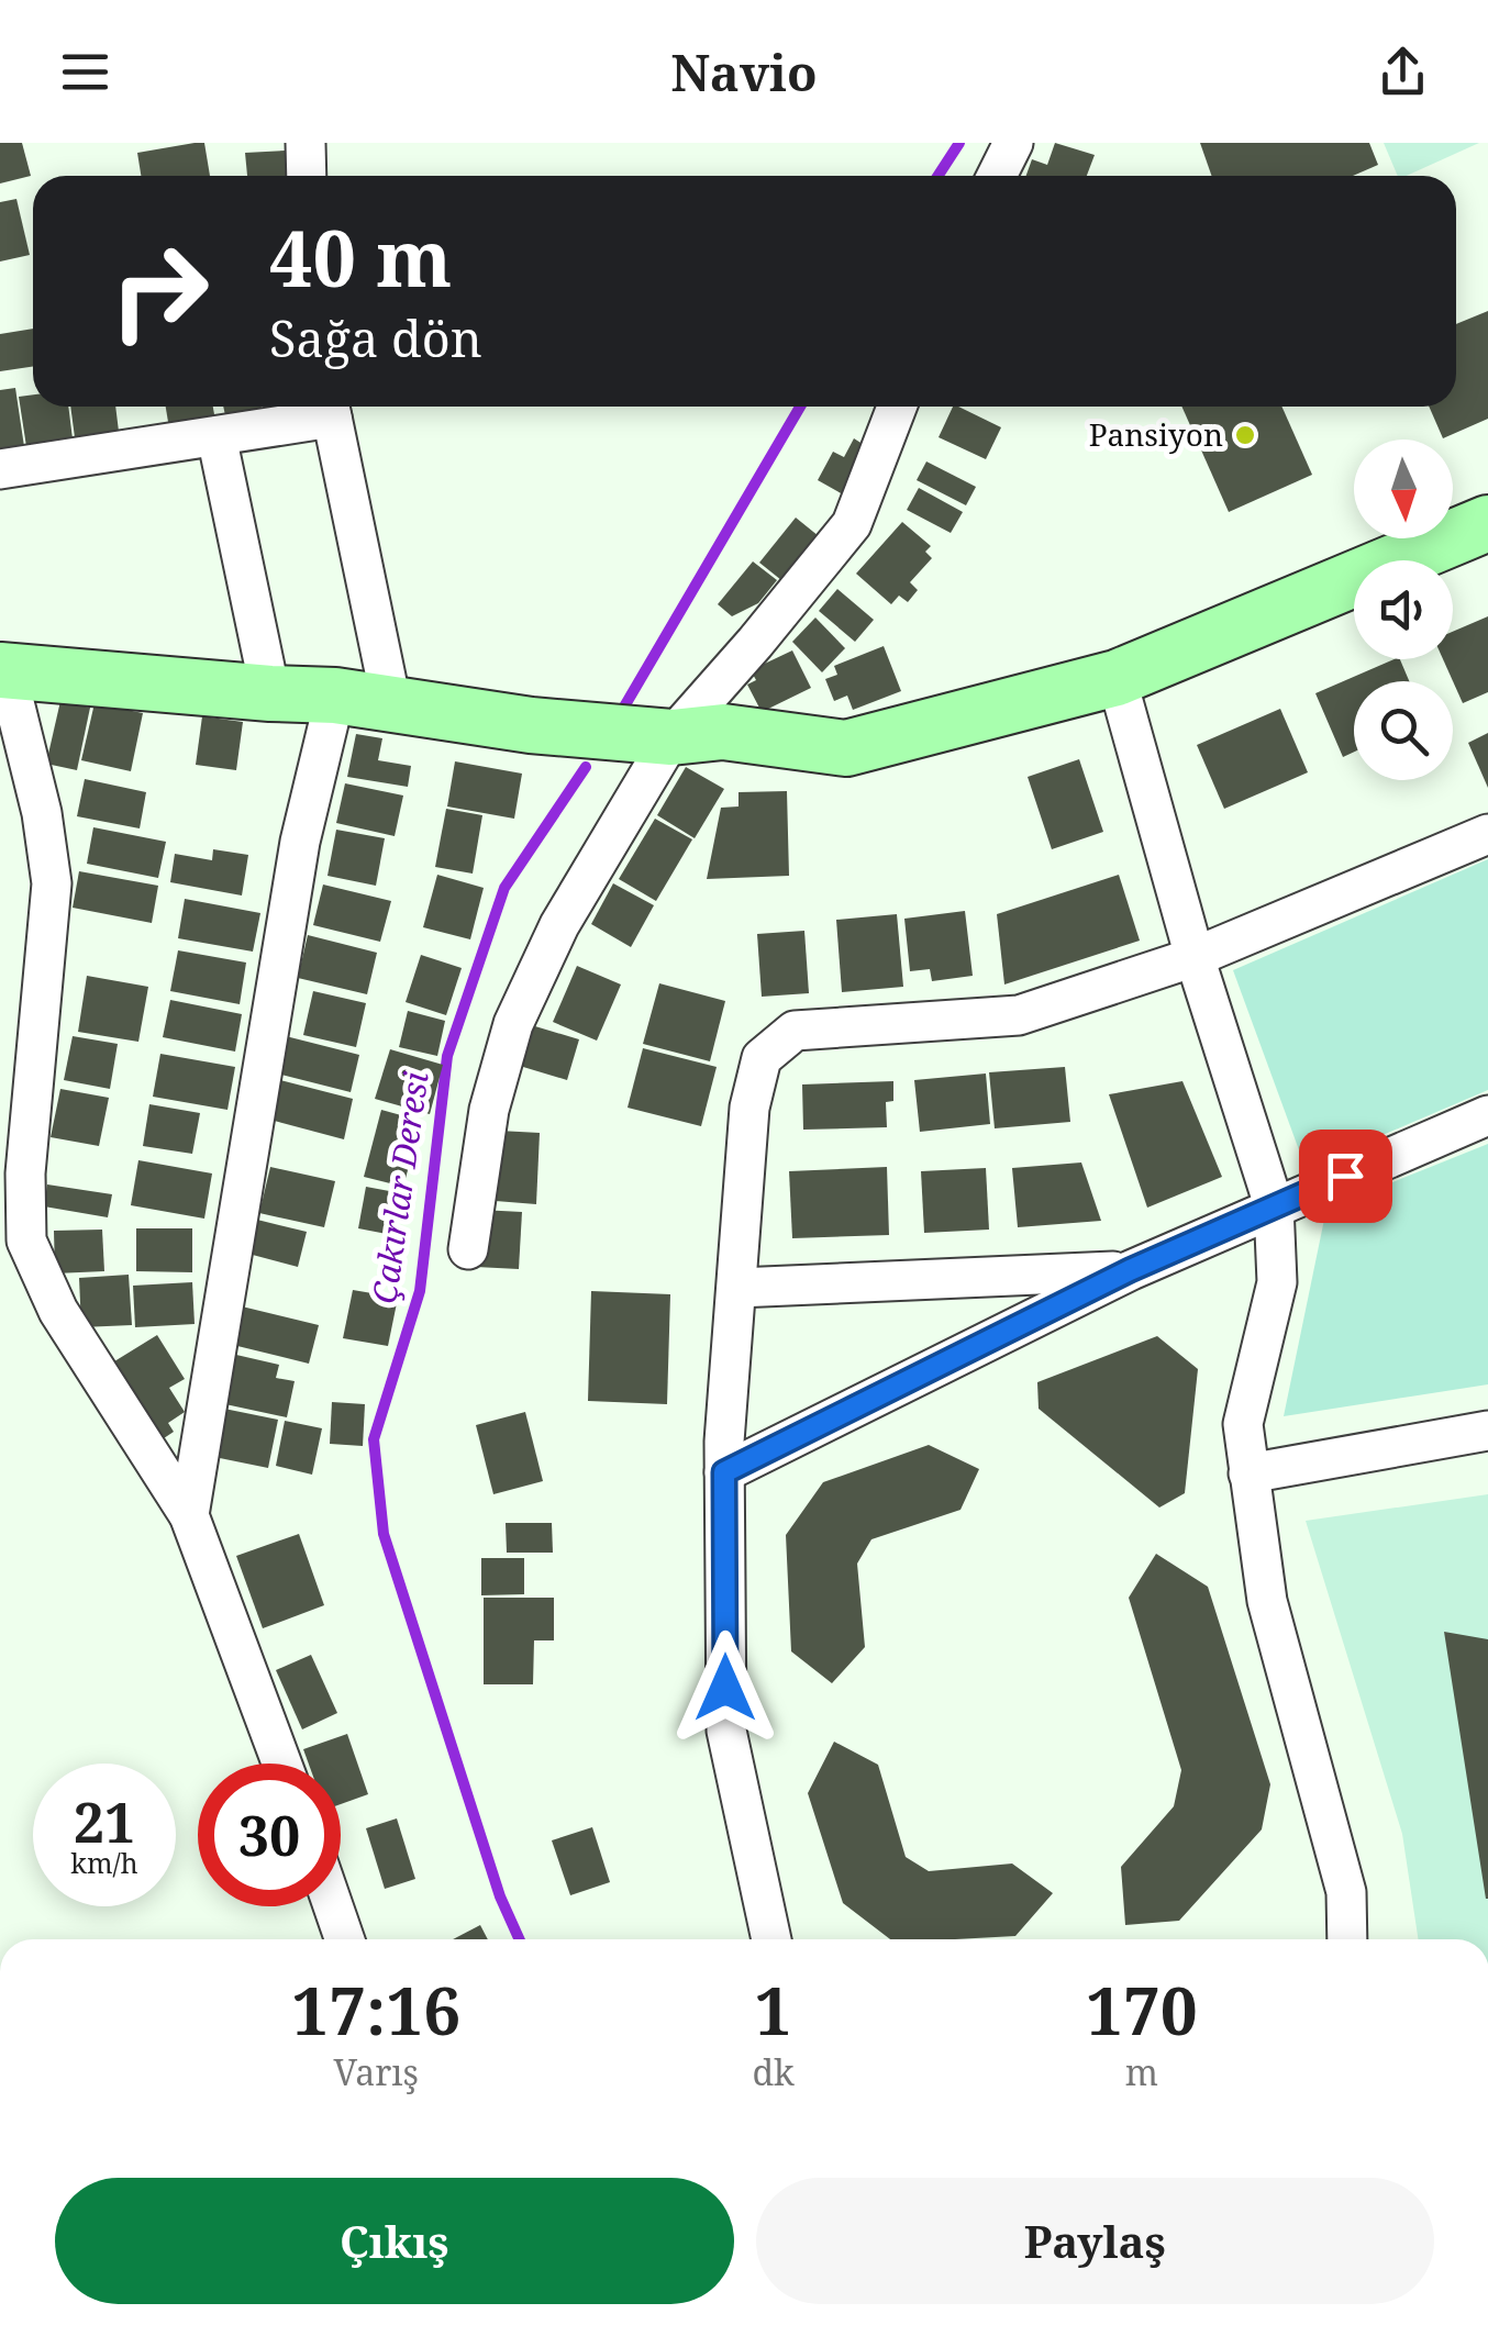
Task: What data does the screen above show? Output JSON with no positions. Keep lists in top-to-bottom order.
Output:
{
  "water": ["Çakırlar Deresi"],
  "places": ["Pansiyon"],
  "north": "bottom",
  "page": {
    "header": "Navio",
    "turn": ["40 m", "Sağa dön"],
    "speed": "21 km/h",
    "limit": "30",
    "eta": [
      "17:16",
      "Varış",
      "1",
      "dk",
      "170",
      "m"
    ],
    "buttons": ["Çıkış", "Paylaş"]
  }
}
